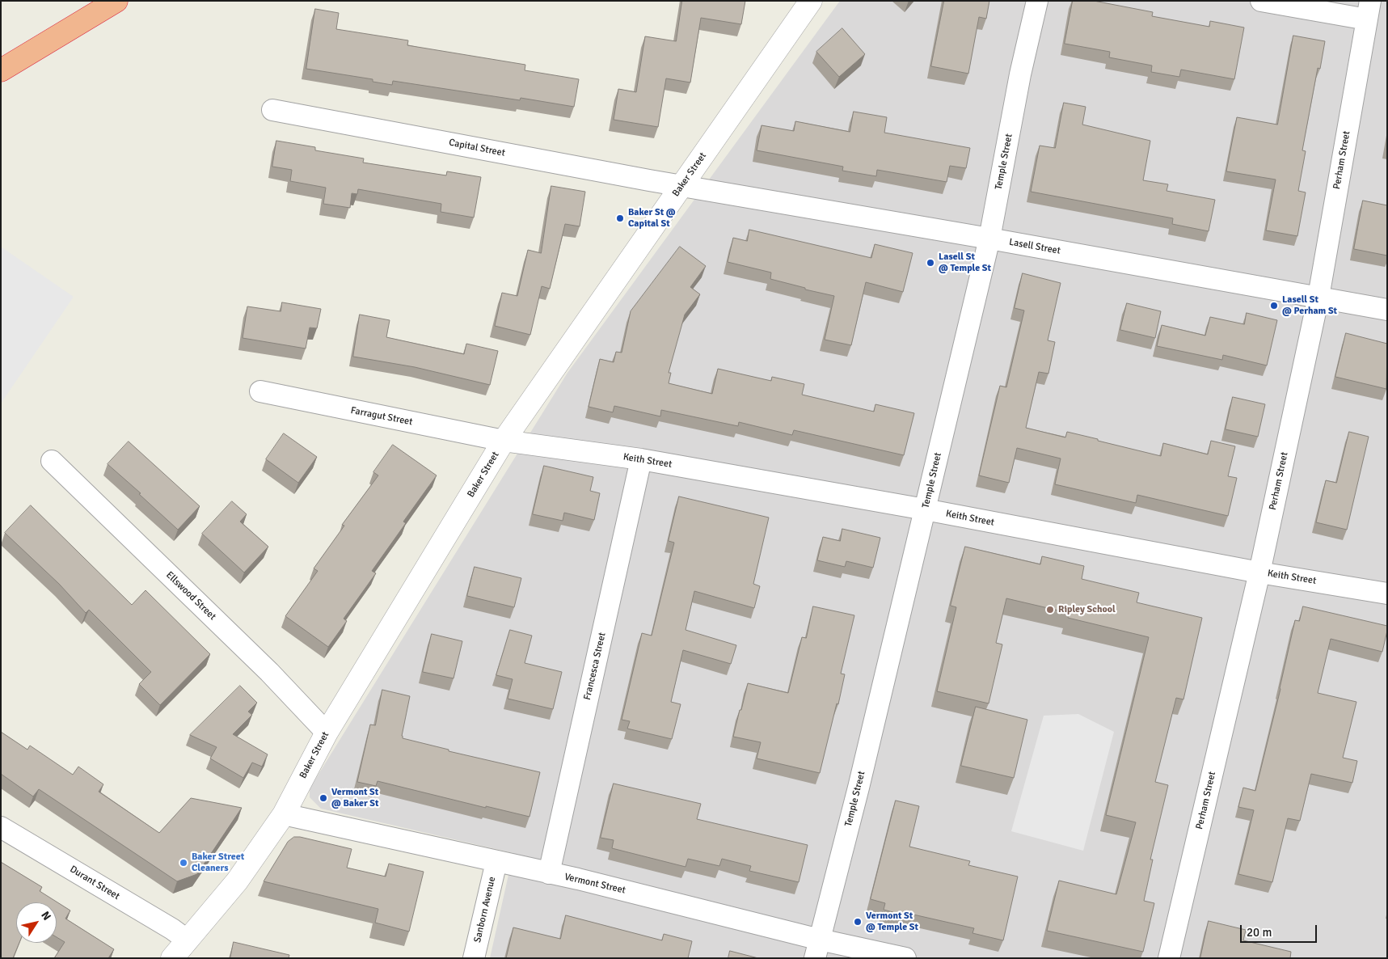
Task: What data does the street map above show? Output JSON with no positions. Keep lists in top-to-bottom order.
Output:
{
  "streets": {
    "street": [
      "Capital Street",
      "Perham Street",
      "Temple Street",
      "Baker Street",
      "Lasell Street",
      "Farragut Street",
      "Keith Street",
      "Ellswood Street",
      "Francesca Street",
      "Durant Street",
      "Vermont Street",
      "Sanborn Avenue"
    ]
  },
  "crossings": [
    ["Capital Street", "Baker Street"],
    ["Capital Street", "Lasell Street"],
    ["Perham Street", "Lasell Street"],
    ["Perham Street", "Keith Street"],
    ["Temple Street", "Lasell Street"],
    ["Temple Street", "Keith Street"],
    ["Temple Street", "Vermont Street"],
    ["Baker Street", "Lasell Street"],
    ["Baker Street", "Farragut Street"],
    ["Baker Street", "Keith Street"],
    ["Baker Street", "Ellswood Street"],
    ["Baker Street", "Durant Street"],
    ["Baker Street", "Vermont Street"],
    ["Farragut Street", "Keith Street"],
    ["Keith Street", "Francesca Street"],
    ["Francesca Street", "Vermont Street"],
    ["Vermont Street", "Sanborn Avenue"]
  ],
  "places": [
    "Baker St @ Capital St",
    "Lasell St @ Temple St",
    "Lasell St @ Perham St",
    "Ripley School",
    "Vermont St @ Baker St",
    "Baker Street Cleaners",
    "Vermont St @ Temple St"
  ],
  "scale_bar": "20 m",
  "north": "top right"
}
